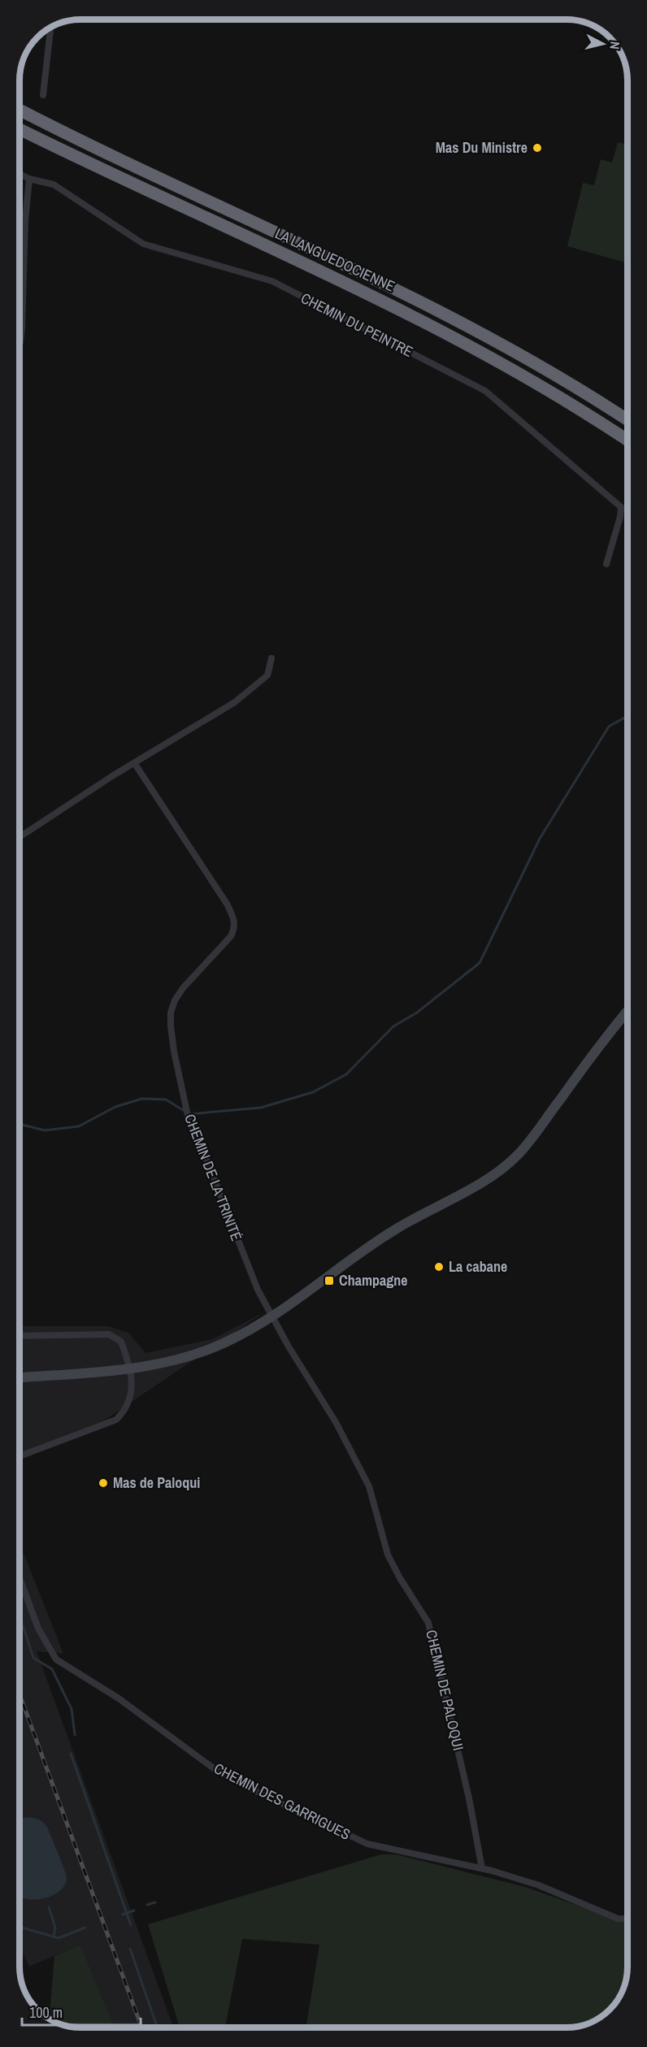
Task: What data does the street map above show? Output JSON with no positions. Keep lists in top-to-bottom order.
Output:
{
  "streets": {
    "highway": ["LA LANGUEDOCIENNE"],
    "street": [
      "CHEMIN DU PEINTRE",
      "CHEMIN DE LA TRINITÉ",
      "CHEMIN DE PALOQUI",
      "CHEMIN DES GARRIGUES"
    ]
  },
  "crossings": [
    ["CHEMIN DE LA TRINITÉ", "CHEMIN DE PALOQUI"],
    ["CHEMIN DE PALOQUI", "CHEMIN DES GARRIGUES"]
  ],
  "places": {
    "other": ["Mas Du Ministre", "La cabane", "Mas de Paloqui"],
    "transit": ["Champagne"]
  },
  "scale_bar": "100 m",
  "north": "right"
}
